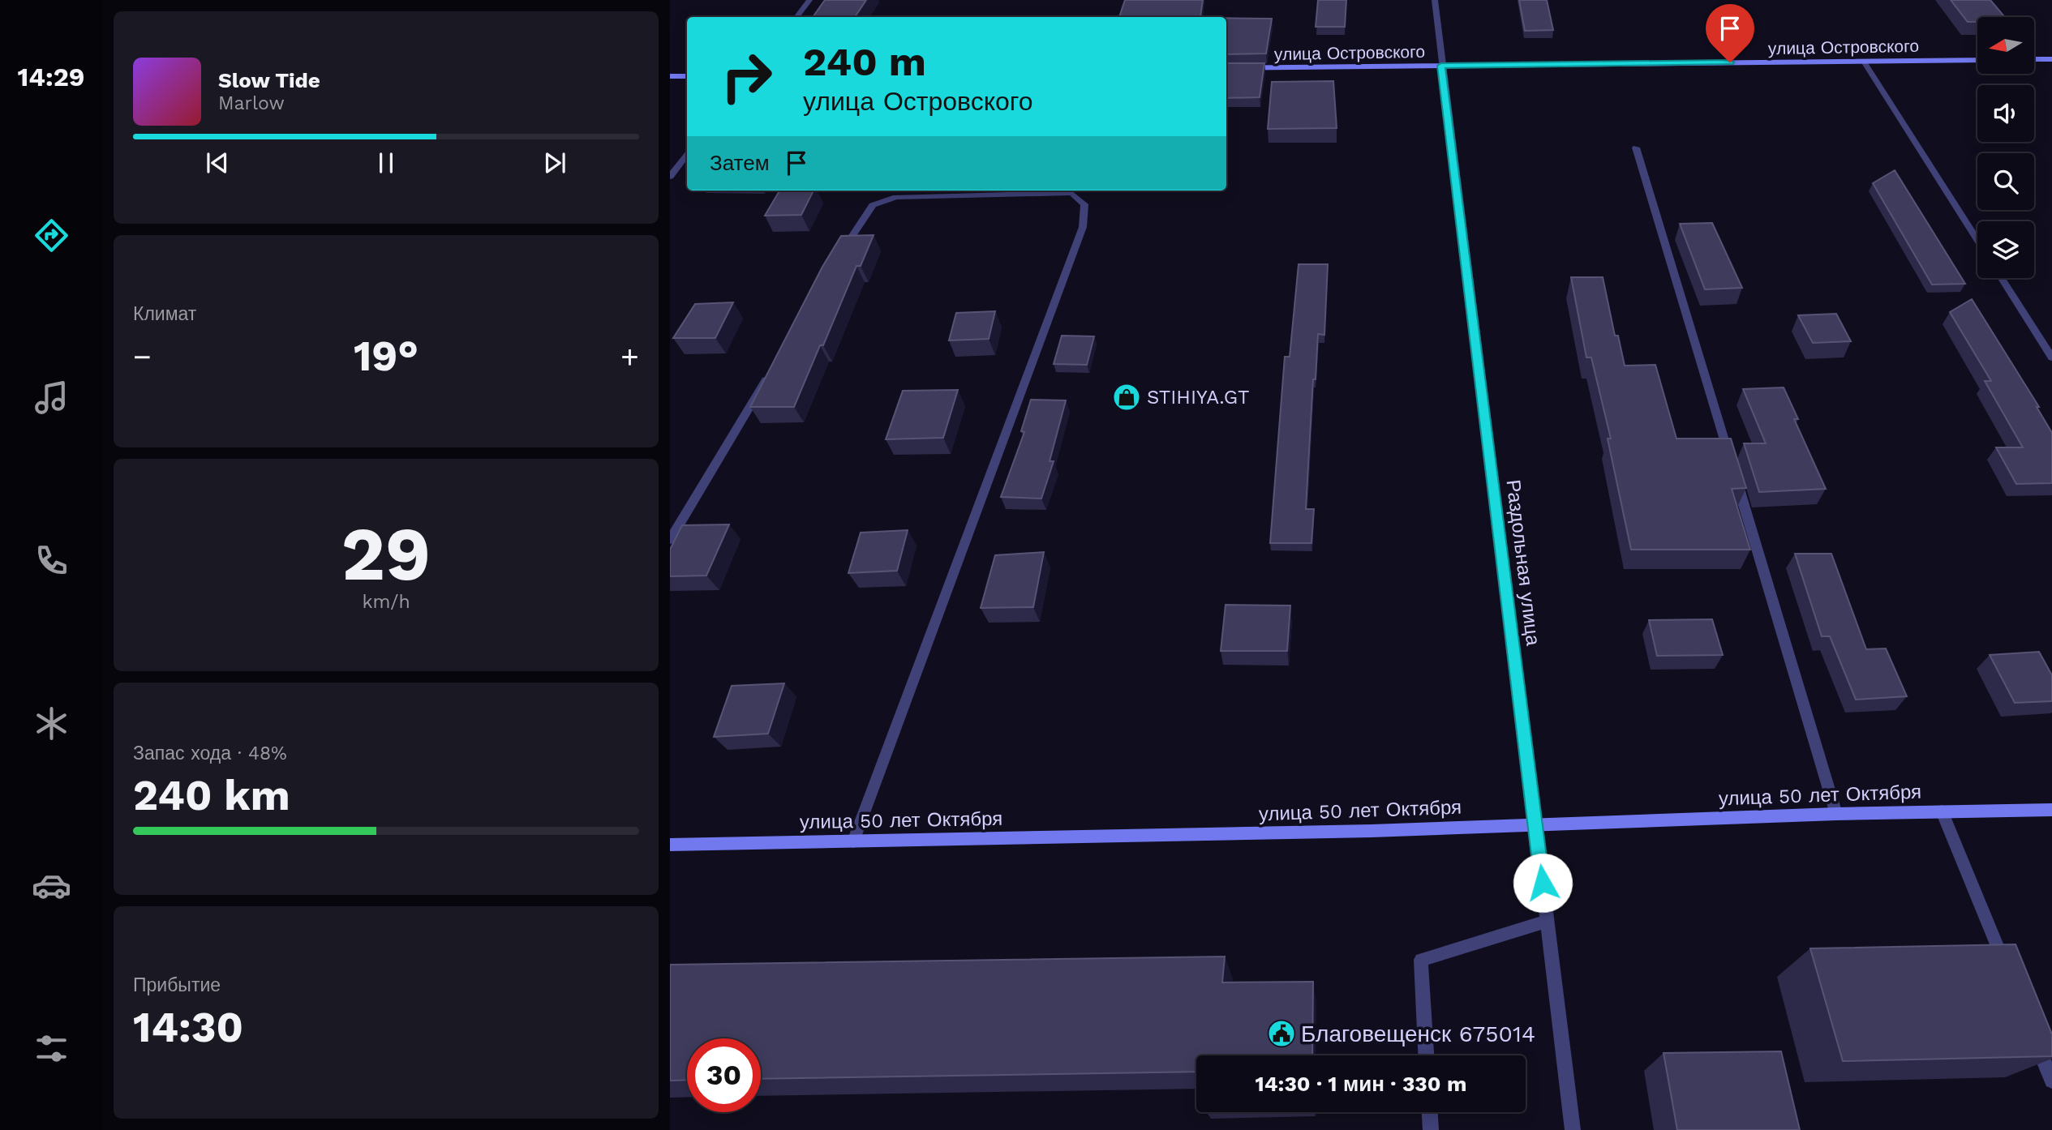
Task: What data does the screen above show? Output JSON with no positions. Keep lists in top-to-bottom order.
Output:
{
  "streets": {
    "street": ["улица Островского", "Раздольная улица", "улица 50 лет Октября"]
  },
  "crossings": [
    ["улица Островского", "Раздольная улица"],
    ["Раздольная улица", "улица 50 лет Октября"]
  ],
  "places": {
    "shop": ["STIHIYA.GT"],
    "public building": ["Благовещенск 675014"]
  },
  "north": "left",
  "page": {
    "tabs": "14:29",
    "turn": ["240 m", "улица Островского"],
    "song": ["Slow Tide", "Marlow"],
    "then": "Затем",
    "tile": [
      "Климат",
      ["29", "km/h"],
      ["Запас хода · 48%", "240 km"],
      ["Прибытие", "14:30"]
    ],
    "heat": ["−", "19°", "+"],
    "limit": "30",
    "trip": "14:30 · 1 мин · 330 m"
  }
}
